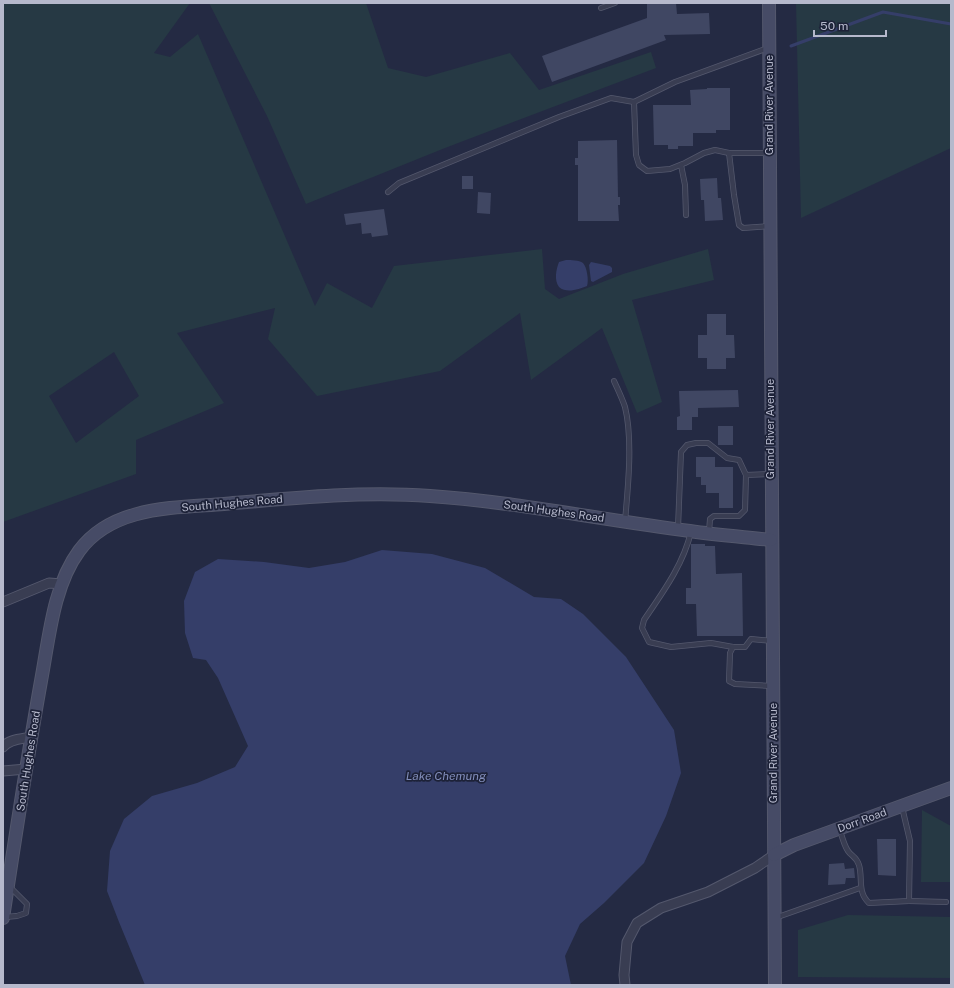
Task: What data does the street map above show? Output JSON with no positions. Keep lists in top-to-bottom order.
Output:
{
  "streets": {
    "street": ["Grand River Avenue", "South Hughes Road", "Dorr Road"]
  },
  "crossings": [
    ["Grand River Avenue", "South Hughes Road"],
    ["Grand River Avenue", "Dorr Road"]
  ],
  "water": ["Lake Chemung"],
  "scale_bar": "50 m"
}
